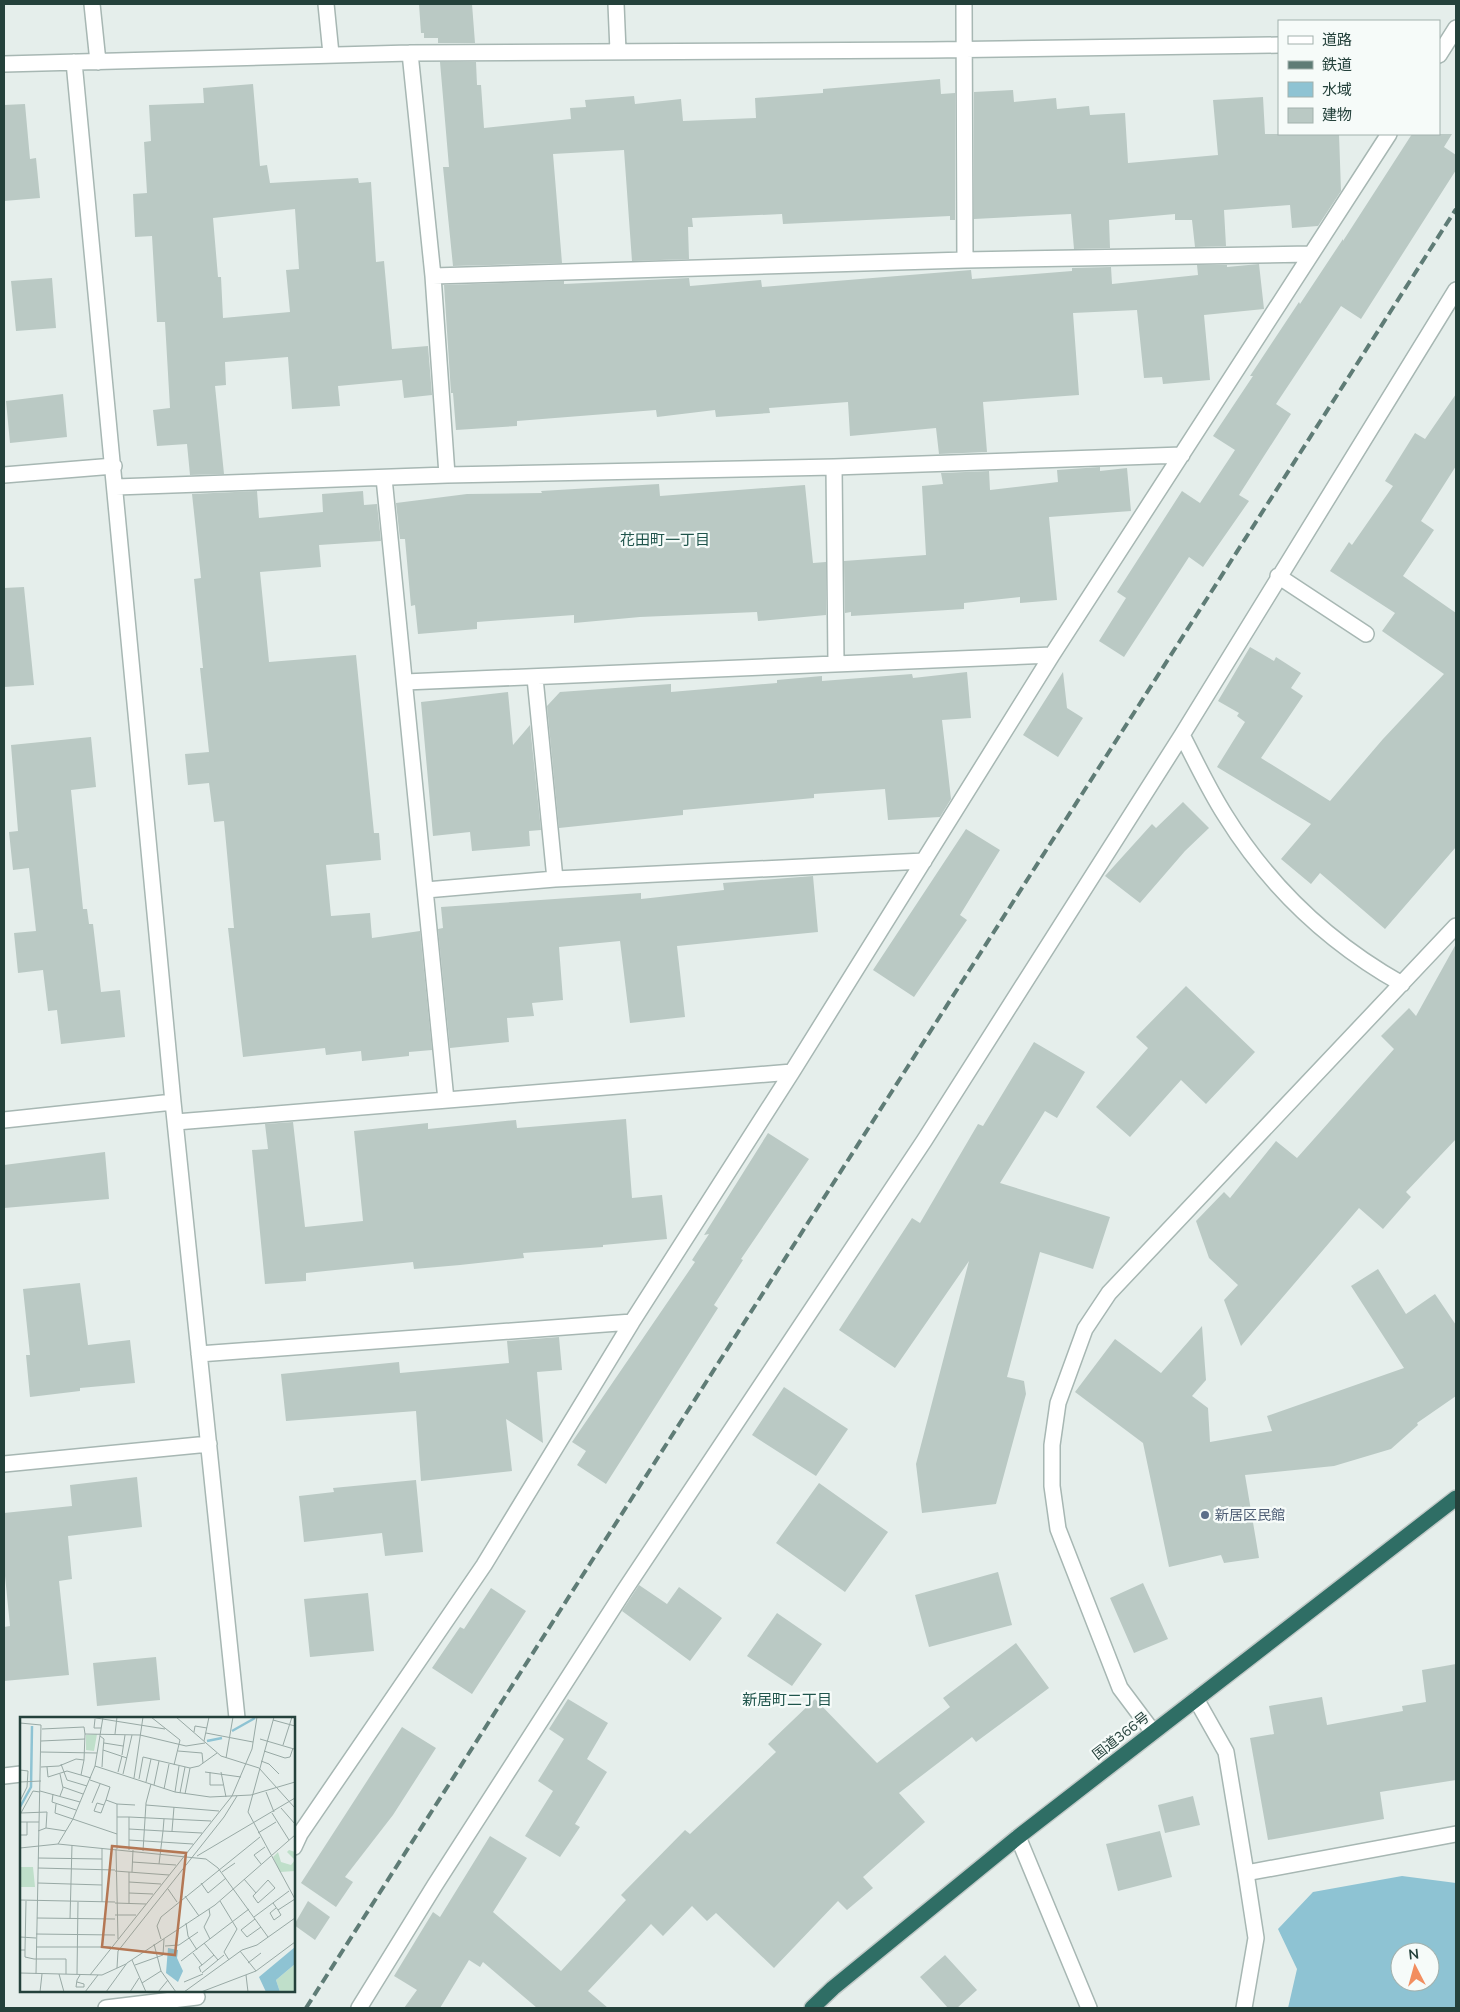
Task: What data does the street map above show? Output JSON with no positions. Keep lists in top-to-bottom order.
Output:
{
  "streets": {
    "highway": ["国道366号"]
  },
  "districts": ["花田町一丁目", "新居町二丁目"],
  "places": ["新居区民館"],
  "legend": [
    "道路",
    "鉄道",
    "水域",
    "建物"
  ],
  "north": "top"
}
